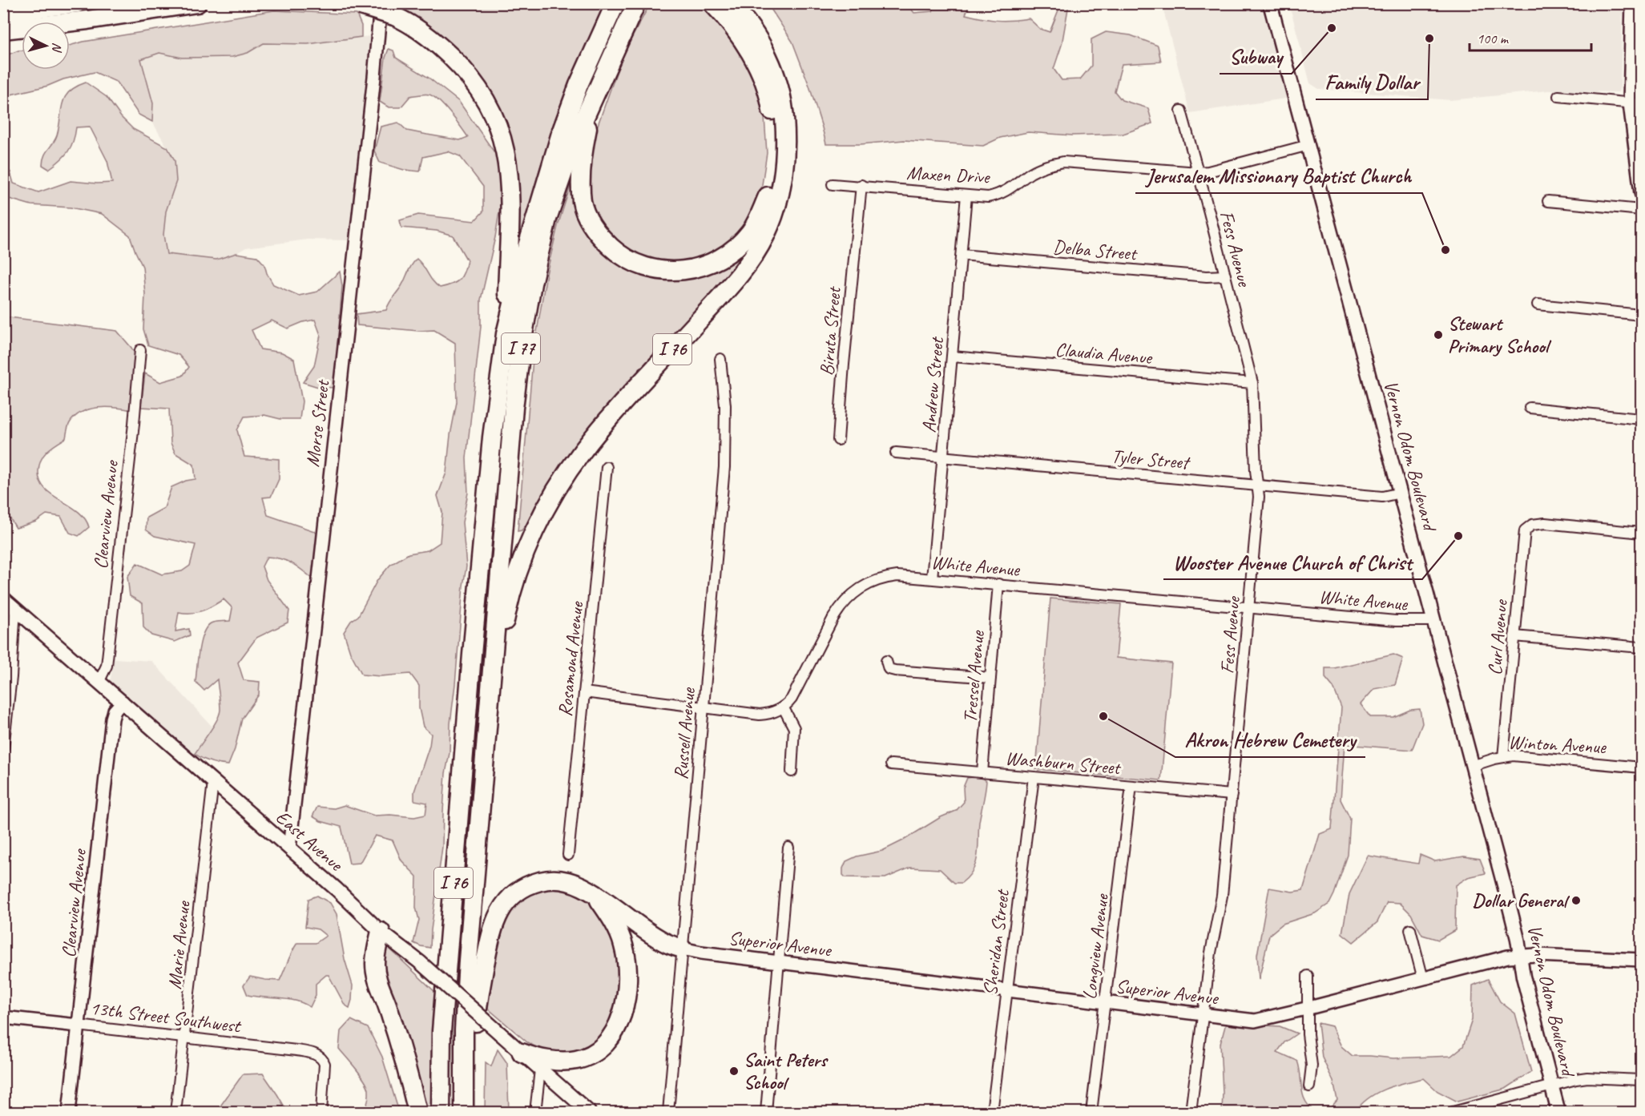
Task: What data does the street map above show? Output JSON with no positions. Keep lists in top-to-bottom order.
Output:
{
  "streets": {
    "highway": ["I 77", "I 76"],
    "main road": ["Vernon Odom Boulevard", "East Avenue"],
    "street": [
      "Maxen Drive",
      "Fess Avenue",
      "Delba Street",
      "Biruta Street",
      "Claudia Avenue",
      "Andrew Street",
      "Morse Street",
      "Tyler Street",
      "Clearview Avenue",
      "White Avenue",
      "Curl Avenue",
      "Rosamond Avenue",
      "Tressel Avenue",
      "Russell Avenue",
      "Winton Avenue",
      "Washburn Street",
      "Sheridan Street",
      "Superior Avenue",
      "Marie Avenue",
      "Longview Avenue",
      "13th Street Southwest"
    ]
  },
  "crossings": [
    ["Maxen Drive", "Fess Avenue"],
    ["Maxen Drive", "Biruta Street"],
    ["Maxen Drive", "Andrew Street"],
    ["Maxen Drive", "Vernon Odom Boulevard"],
    ["Fess Avenue", "Delba Street"],
    ["Fess Avenue", "Claudia Avenue"],
    ["Fess Avenue", "Tyler Street"],
    ["Fess Avenue", "White Avenue"],
    ["Fess Avenue", "Washburn Street"],
    ["Fess Avenue", "Superior Avenue"],
    ["Delba Street", "Andrew Street"],
    ["I 77", "I 76"],
    ["Claudia Avenue", "Andrew Street"],
    ["Andrew Street", "Tyler Street"],
    ["Andrew Street", "White Avenue"],
    ["Morse Street", "East Avenue"],
    ["Vernon Odom Boulevard", "Tyler Street"],
    ["Vernon Odom Boulevard", "White Avenue"],
    ["Vernon Odom Boulevard", "Winton Avenue"],
    ["Vernon Odom Boulevard", "Superior Avenue"],
    ["Clearview Avenue", "East Avenue"],
    ["Clearview Avenue", "13th Street Southwest"],
    ["White Avenue", "Tressel Avenue"],
    ["Curl Avenue", "Winton Avenue"],
    ["Tressel Avenue", "Washburn Street"],
    ["Russell Avenue", "Superior Avenue"],
    ["Washburn Street", "Sheridan Street"],
    ["Washburn Street", "Longview Avenue"],
    ["East Avenue", "Marie Avenue"],
    ["Sheridan Street", "Superior Avenue"],
    ["Superior Avenue", "Longview Avenue"],
    ["Marie Avenue", "13th Street Southwest"]
  ],
  "places": [
    "Subway",
    "Family Dollar",
    "Jerusalem Missionary Baptist Church",
    "Stewart Primary School",
    "Wooster Avenue Church of Christ",
    "Akron Hebrew Cemetery",
    "Dollar General",
    "Saint Peters School"
  ],
  "scale_bar": "100 m",
  "north": "right"
}
